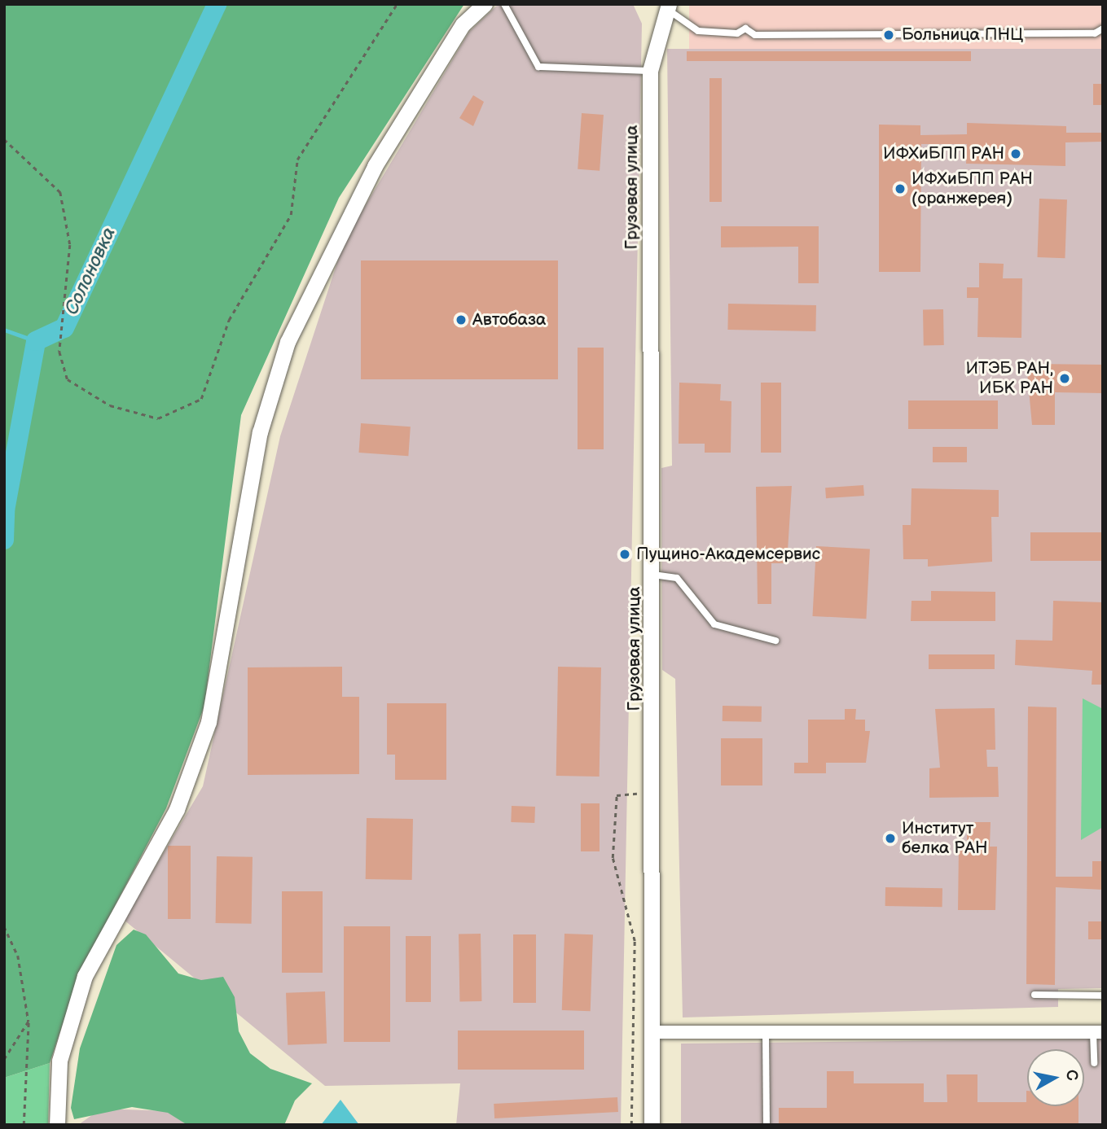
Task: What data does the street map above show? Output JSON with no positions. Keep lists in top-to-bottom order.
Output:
{
  "streets": {
    "street": ["Грузовая улица"]
  },
  "water": ["Солоновка"],
  "places": [
    "Больница ПНЦ",
    "ИФХиБПП РАН",
    "ИФХиБПП РАН (оранжерея)",
    "Автобаза",
    "ИТЭБ РАН, ИБК РАН",
    "Пущино-Академсервис",
    "Институт белка РАН"
  ],
  "north": "right"
}
